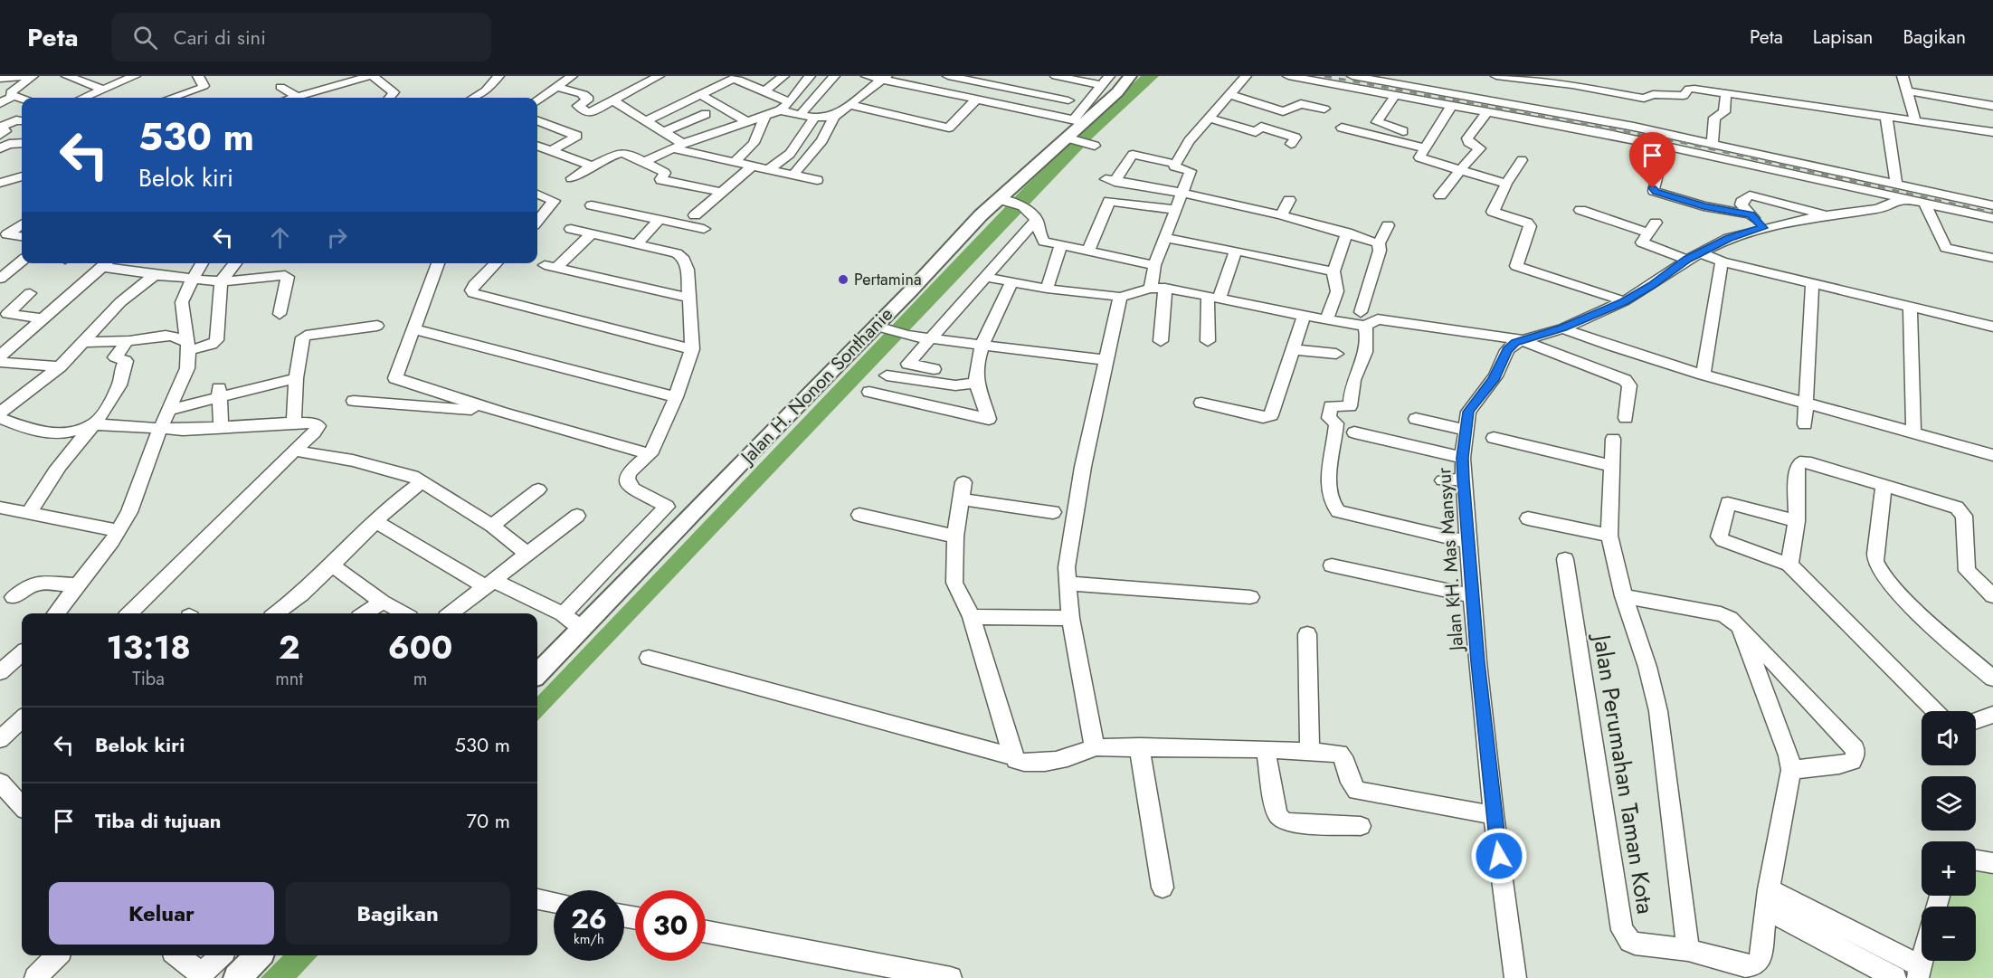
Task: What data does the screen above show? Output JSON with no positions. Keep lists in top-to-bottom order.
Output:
{
  "streets": {
    "street": ["Jalan H. Nonon Sonthanie", "Jalan KH. Mas Mansyur", "Jalan Perumahan Taman Kota"]
  },
  "places": ["Pertamina"],
  "page": {
    "header": "Peta",
    "search": "Cari di sini",
    "nav": ["Peta", "Lapisan", "Bagikan"],
    "turn": ["530 m", "Belok kiri"],
    "eta": [
      "13:18",
      "Tiba",
      "2",
      "mnt",
      "600",
      "m"
    ],
    "list": [
      {
        "name": "Belok kiri",
        "value": "530 m"
      },
      {
        "name": "Tiba di tujuan",
        "value": "70 m"
      }
    ],
    "map_buttons": ["+", "−"],
    "buttons": ["Keluar", "Bagikan"],
    "speed": "26 km/h",
    "limit": "30"
  }
}
